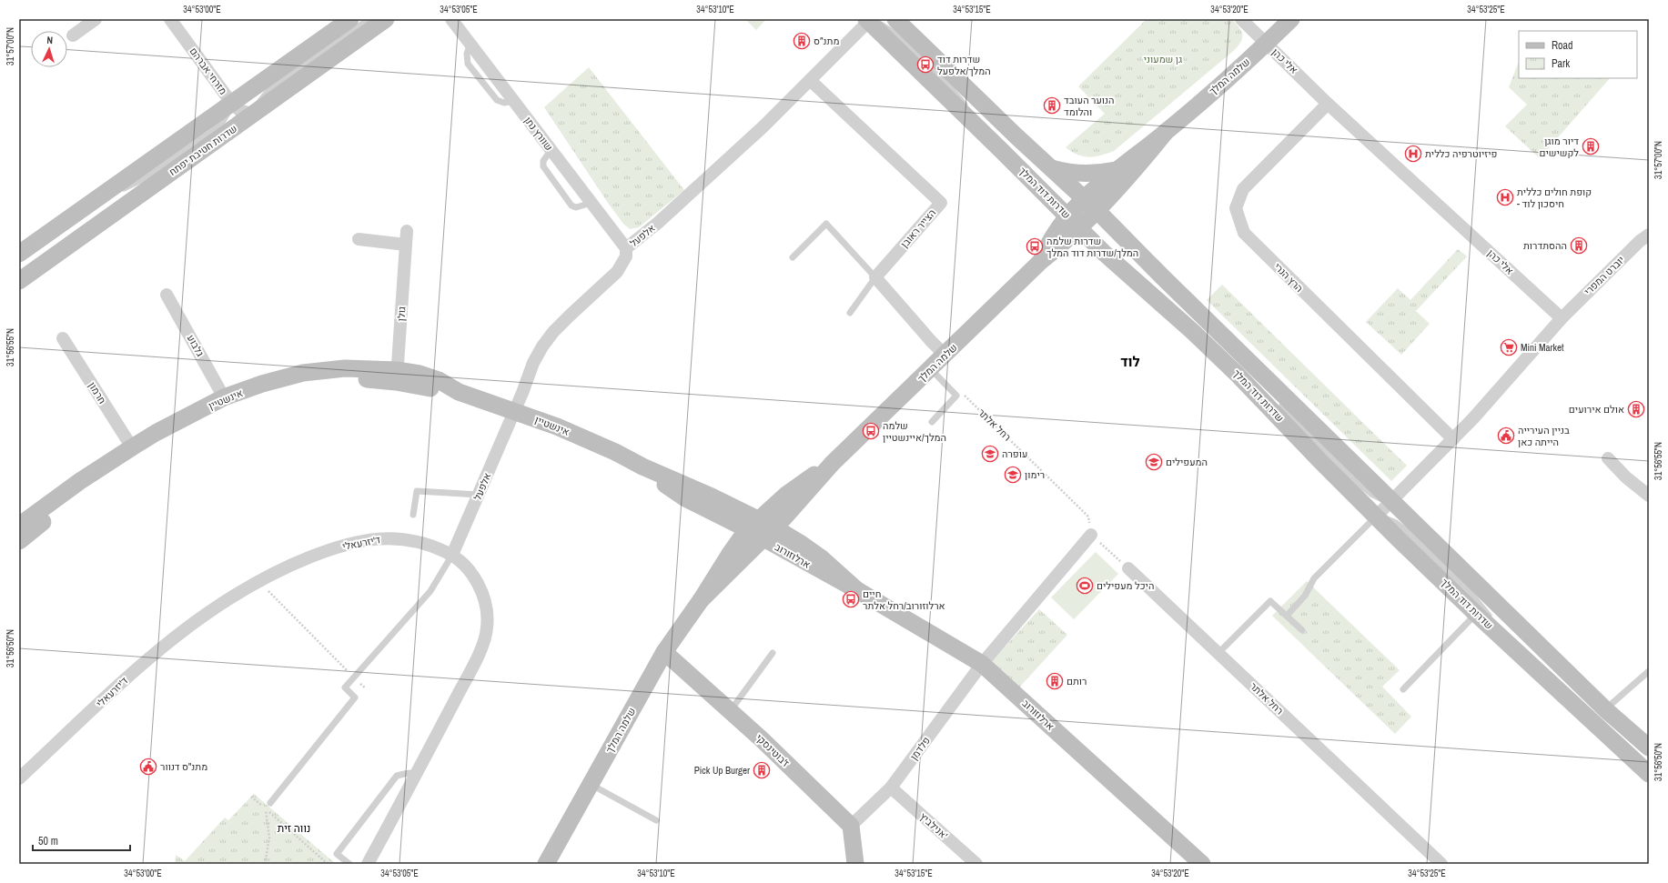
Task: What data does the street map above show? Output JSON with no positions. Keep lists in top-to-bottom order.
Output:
{
  "streets": {
    "street": [
      "אלי כהן",
      "מזרחי אברהם",
      "שלמה המלך",
      "שוורץ נתן",
      "שדרות חטיבת יפתח",
      "שדרות דוד המלך",
      "הצייר ראובן",
      "אלפעל",
      "יוברט המפרי",
      "הרץ הנרי",
      "גולן",
      "גלבוע",
      "חרמון",
      "אינשטיין",
      "רחל אלתר",
      "ד'יזרעאלי",
      "ארלוזורוב",
      "פלדמן",
      "ז'בוטינסקי",
      "אנילביץ'"
    ]
  },
  "crossings": [
    ["אלי כהן", "שלמה המלך"],
    ["אלי כהן", "יוברט המפרי"],
    ["אלי כהן", "הרץ הנרי"],
    ["מזרחי אברהם", "שדרות חטיבת יפתח"],
    ["שלמה המלך", "שדרות דוד המלך"],
    ["שלמה המלך", "אינשטיין"],
    ["שלמה המלך", "ארלוזורוב"],
    ["שלמה המלך", "ז'בוטינסקי"],
    ["שוורץ נתן", "אלפעל"],
    ["שדרות דוד המלך", "אלפעל"],
    ["הצייר ראובן", "אלפעל"],
    ["אלפעל", "אינשטיין"],
    ["אלפעל", "ד'יזרעאלי"],
    ["גולן", "אינשטיין"],
    ["גלבוע", "אינשטיין"],
    ["חרמון", "אינשטיין"],
    ["אינשטיין", "ארלוזורוב"],
    ["ארלוזורוב", "פלדמן"],
    ["פלדמן", "ז'בוטינסקי"],
    ["פלדמן", "אנילביץ'"]
  ],
  "districts": ["לוד", "נווה זית"],
  "parks": ["גן שמעוני"],
  "places": {
    "building": [
      "מתנ״ס",
      "הנוער העובד והלומד",
      "דיור מוגן לקשישים",
      "ההסתדרות",
      "אולם אירועים",
      "רותם",
      "Pick Up Burger"
    ],
    "bus stop": [
      "שדרות דוד המלך/אלפעל",
      "שדרות שלמה המלך/שדרות דוד המלך",
      "שלמה המלך/איינשטיין",
      "חיים ארלוזורוב/רחל אלתר"
    ],
    "hospital": ["פיזיוטרפיה כללית", "קופת חולים כללית - חיסכון לוד"],
    "supermarket": ["Mini Market"],
    "public building": ["בניין העירייה הייתה כאן", "מתנ\"ס דנוור"],
    "school or university": ["עופרה", "המעפילים", "רימון"],
    "sports": ["היכל מעפילים"]
  },
  "legend": ["Road", "Park"],
  "scale_bar": "50 m",
  "north": "top",
  "coordinates": [
    "34°53'00\"E",
    "34°53'05\"E",
    "34°53'10\"E",
    "34°53'15\"E",
    "34°53'20\"E",
    "34°53'25\"E",
    "31°57'00\"N",
    "31°56'55\"N",
    "31°56'50\"N"
  ]
}
